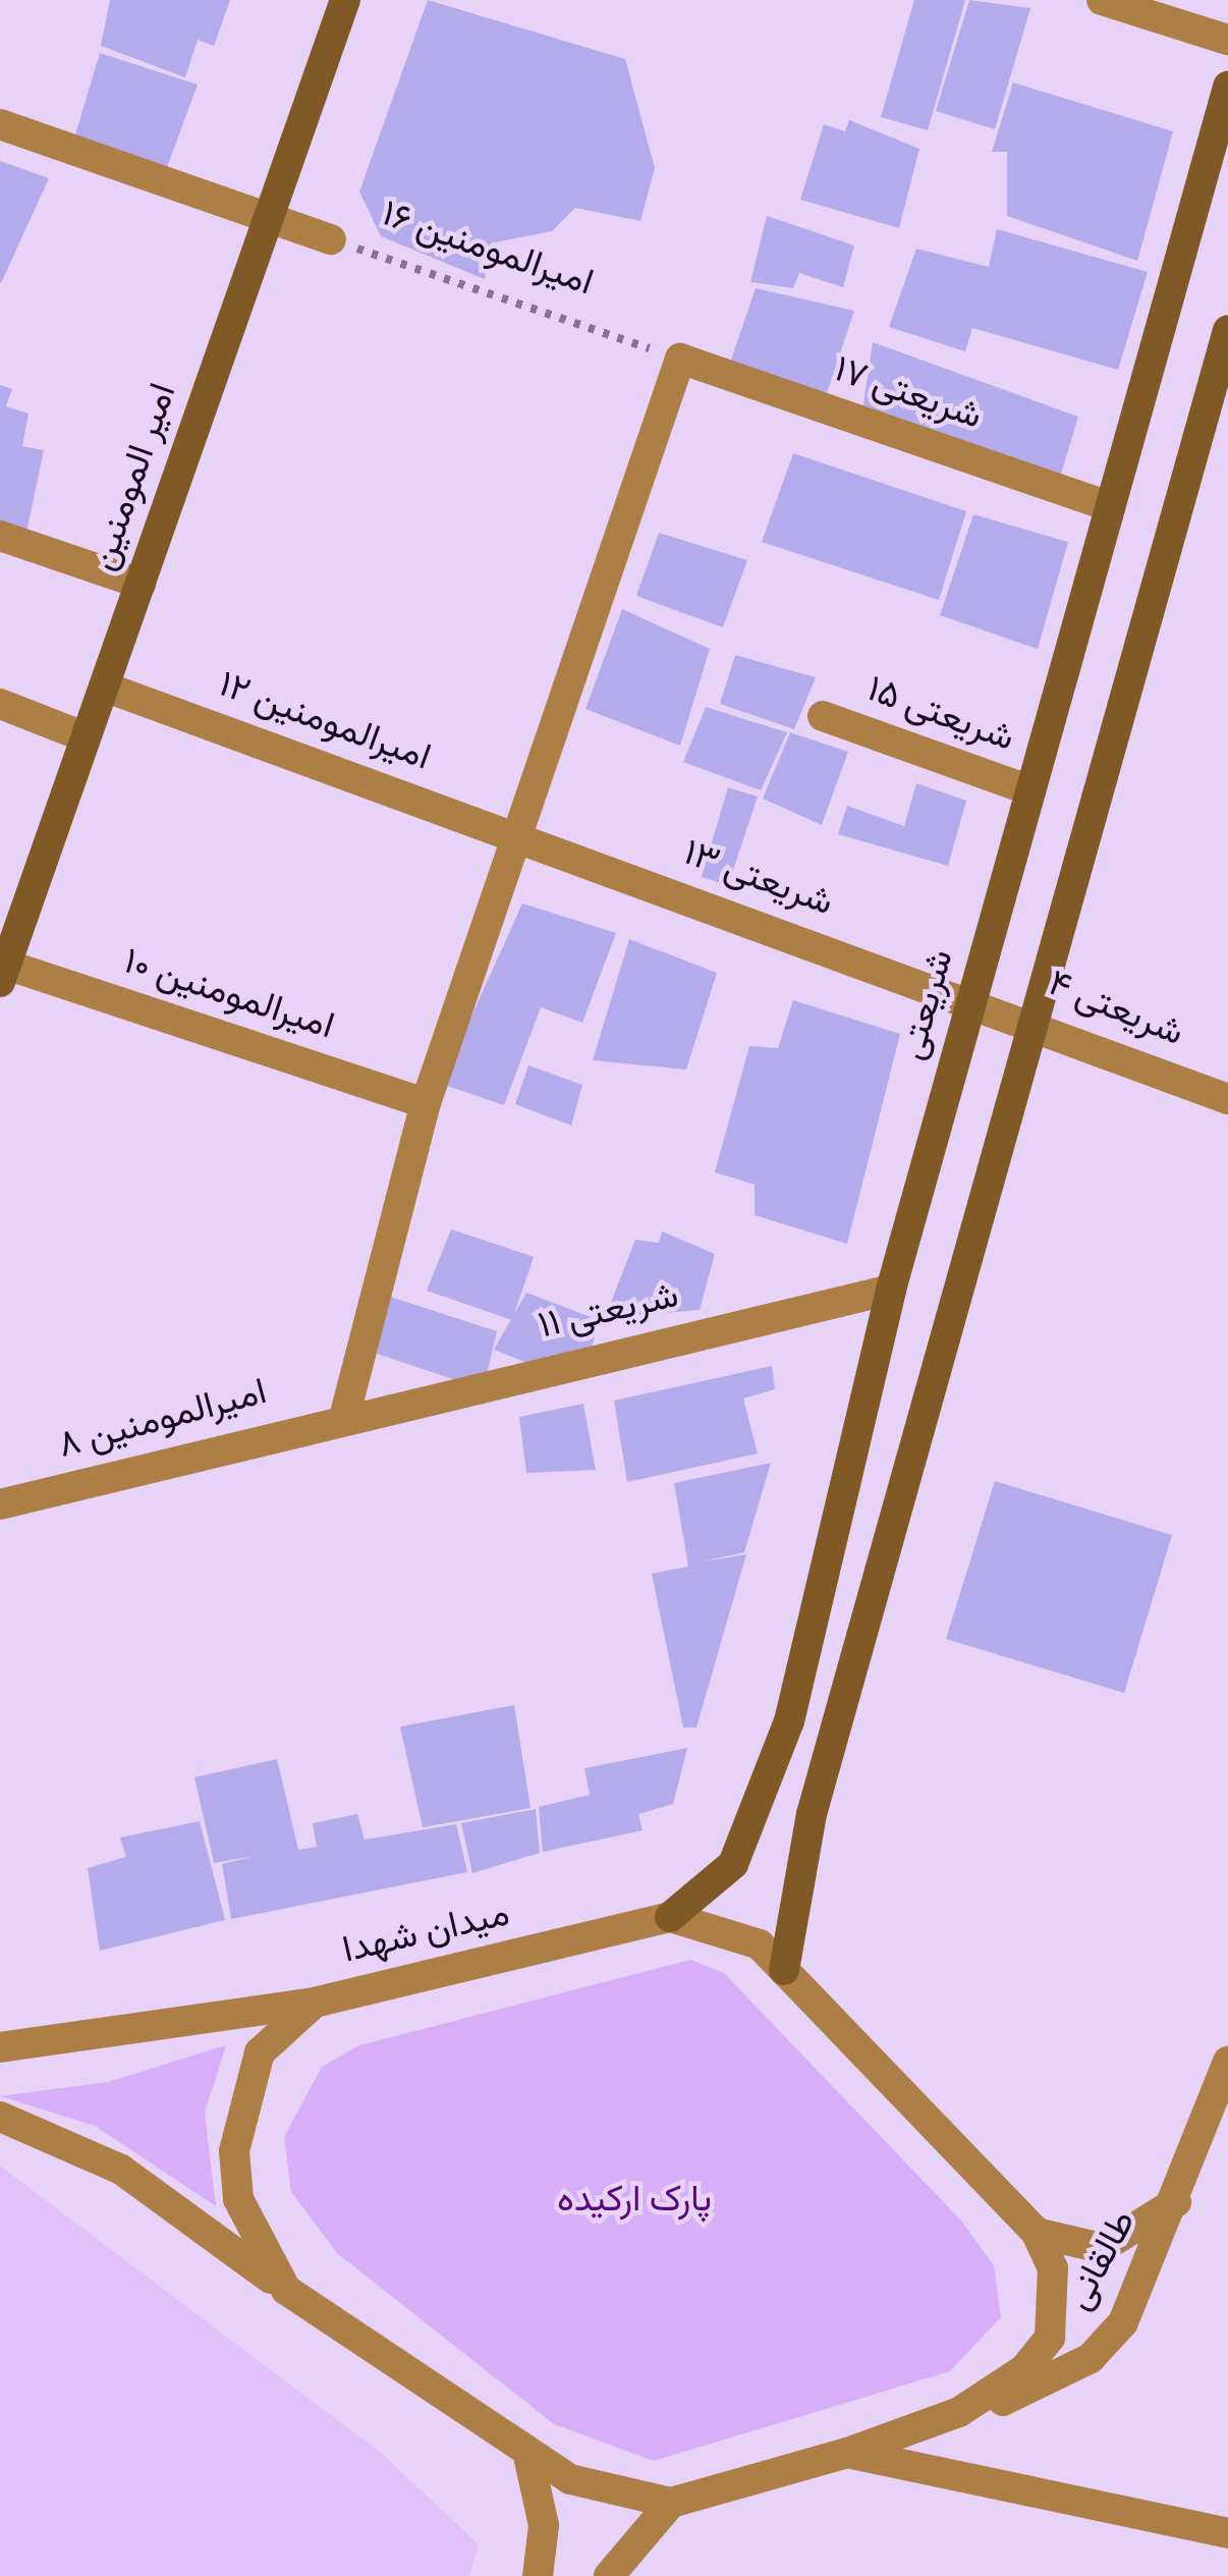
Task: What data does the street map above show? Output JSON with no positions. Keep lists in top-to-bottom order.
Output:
{
  "streets": {
    "main road": ["امیر المومنین", "شریعتی"],
    "street": [
      "امیرالمومنین ۱۶",
      "شریعتی ۱۷",
      "شریعتی ۱۵",
      "امیرالمومنین ۱۲",
      "شریعتی ۱۳",
      "امیرالمومنین ۱۰",
      "شریعتی ۴",
      "شریعتی ۱۱",
      "امیرالمومنین ۸",
      "میدان شهدا",
      "طالقانی"
    ]
  },
  "crossings": [
    ["امیرالمومنین ۱۶", "شریعتی ۱۷"],
    ["امیرالمومنین ۱۶", "امیر المومنین"],
    ["شریعتی ۱۷", "شریعتی"],
    ["امیر المومنین", "امیرالمومنین ۱۲"],
    ["امیر المومنین", "امیرالمومنین ۱۰"],
    ["شریعتی ۱۵", "شریعتی"],
    ["امیرالمومنین ۱۲", "شریعتی ۱۳"],
    ["شریعتی ۱۳", "شریعتی"],
    ["شریعتی ۱۳", "شریعتی ۴"],
    ["شریعتی", "شریعتی ۴"],
    ["شریعتی", "شریعتی ۱۱"],
    ["شریعتی", "میدان شهدا"],
    ["شریعتی ۱۱", "امیرالمومنین ۸"],
    ["میدان شهدا", "طالقانی"]
  ],
  "parks": ["پارک ارکیده"]
}
